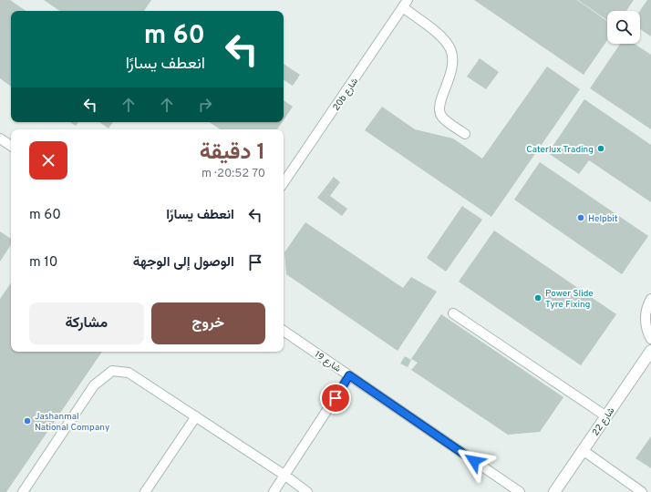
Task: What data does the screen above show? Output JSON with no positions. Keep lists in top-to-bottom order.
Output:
{
  "streets": {
    "street": ["شارع 22"],
    "lane": ["20b شارع", "شارع 19"]
  },
  "places": [
    "Caterlux Trading",
    "Helpbit",
    "Power Slide Tyre Fixing",
    "Jashanmal National Company"
  ],
  "page": {
    "turn": ["60 m", "انعطف يسارًا"],
    "heading": ["1 دقيقة", "70 m · 20:52"],
    "list": [
      {
        "name": "انعطف يسارًا",
        "value": "60 m"
      },
      {
        "name": "الوصول إلى الوجهة",
        "value": "10 m"
      }
    ],
    "buttons": ["خروج", "مشاركة"]
  }
}
